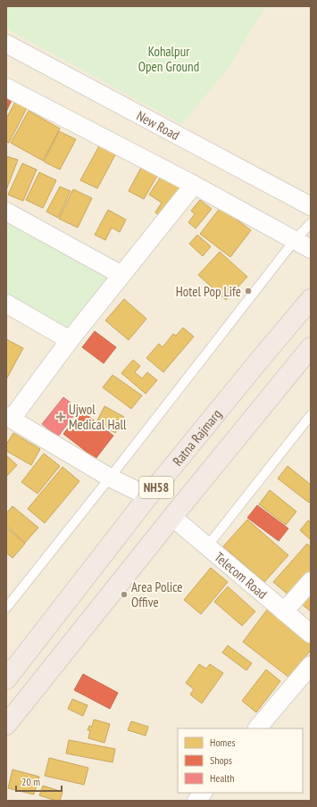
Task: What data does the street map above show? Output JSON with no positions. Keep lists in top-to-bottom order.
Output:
{
  "streets": {
    "highway": ["Ratna Rajmarg", "NH58"],
    "street": ["New Road", "Telecom Road"]
  },
  "crossings": [
    ["NH58", "Telecom Road"]
  ],
  "parks": ["Kohalpur Open Ground"],
  "places": {
    "other": ["Hotel Pop Life", "Area Police Offive"],
    "health": ["Ujwol Medical Hall"]
  },
  "legend": ["Homes", "Shops", "Health"],
  "scale_bar": "20 m"
}
